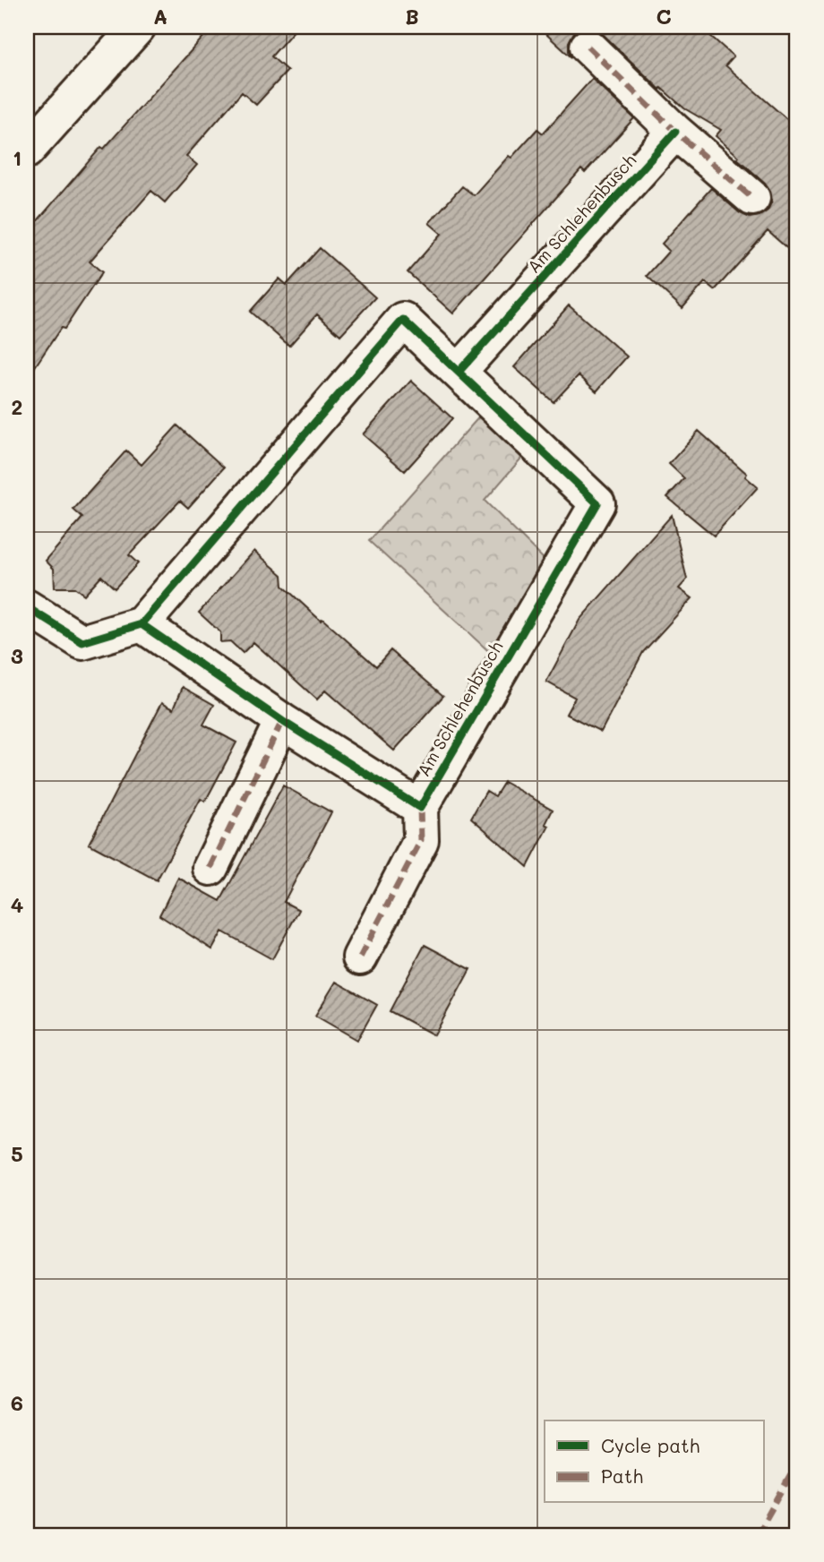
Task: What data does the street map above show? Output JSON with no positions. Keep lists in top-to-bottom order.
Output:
{
  "streets": {
    "street": ["Am Schlehenbusch"]
  },
  "legend": ["Cycle path", "Path"],
  "grid": {
    "columns": ["A", "B", "C"],
    "rows": [
      "1",
      "2",
      "3",
      "4",
      "5",
      "6"
    ]
  }
}
